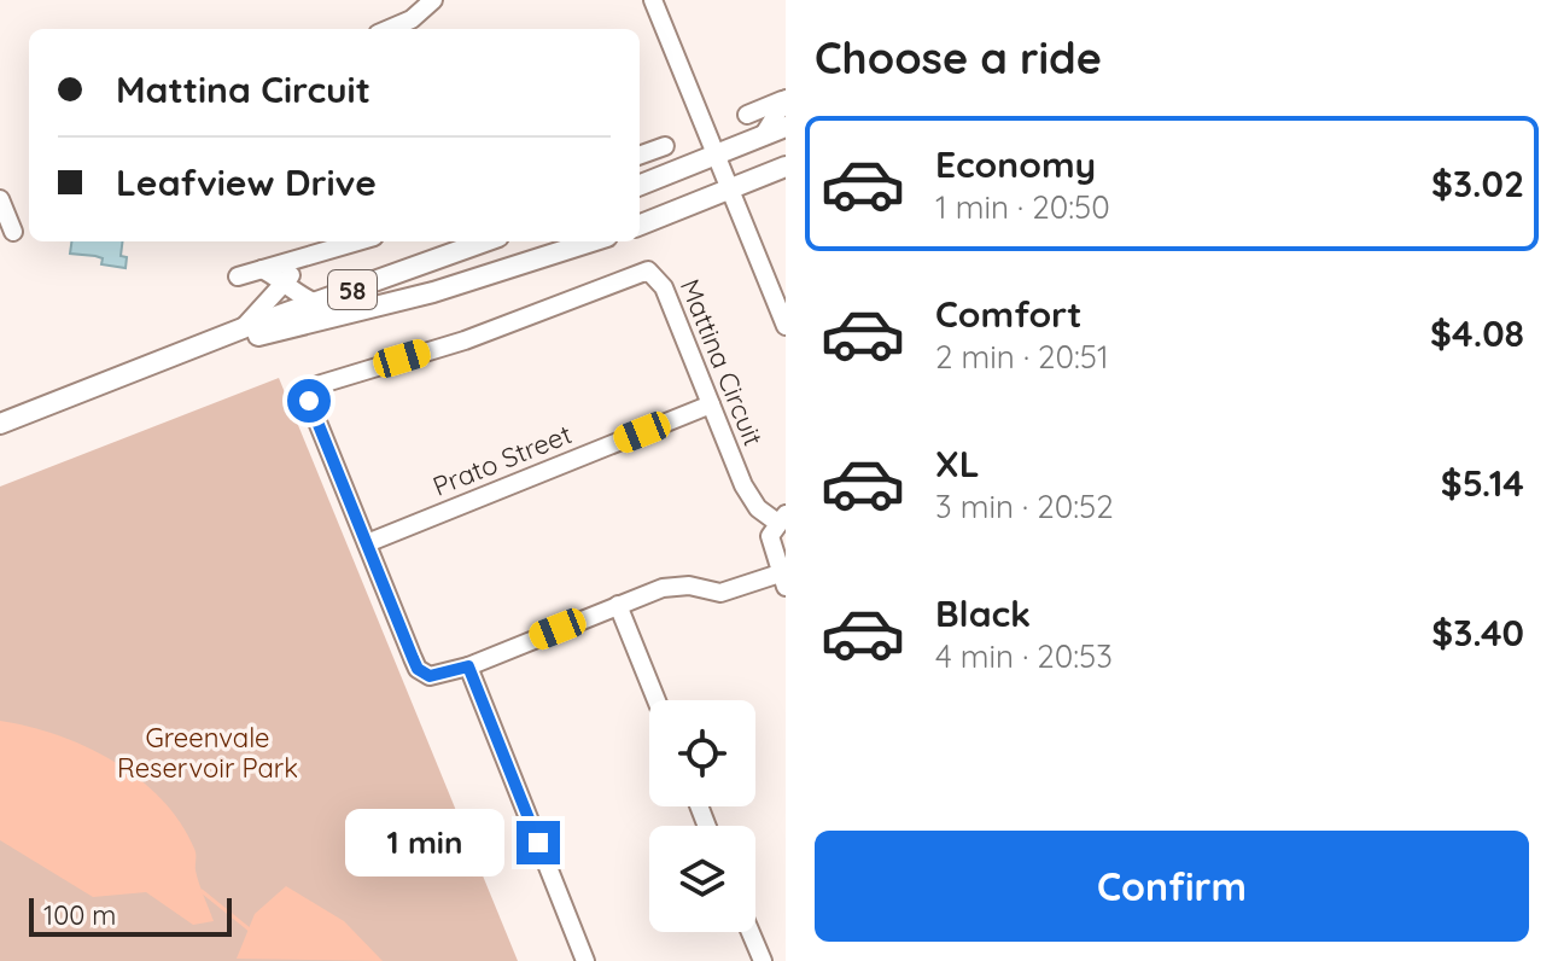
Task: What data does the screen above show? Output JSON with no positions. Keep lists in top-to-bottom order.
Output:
{
  "streets": {
    "main road": ["58"],
    "street": ["Mattina Circuit", "Prato Street"]
  },
  "crossings": [
    ["Mattina Circuit", "Prato Street"]
  ],
  "parks": ["Greenvale Reservoir Park"],
  "scale_bar": "100 m",
  "page": {
    "heading": "Choose a ride",
    "banner": ["Mattina Circuit", "Leafview Drive"],
    "list": [
      {
        "name": "Economy",
        "note": "1 min · 20:50",
        "value": "$3.02"
      },
      {
        "name": "Comfort",
        "note": "2 min · 20:51",
        "value": "$4.08"
      },
      {
        "name": "XL",
        "note": "3 min · 20:52",
        "value": "$5.14"
      },
      {
        "name": "Black",
        "note": "4 min · 20:53",
        "value": "$3.40"
      }
    ],
    "bubble": "1 min",
    "buttons": "Confirm",
    "scale": "100 m"
  }
}
